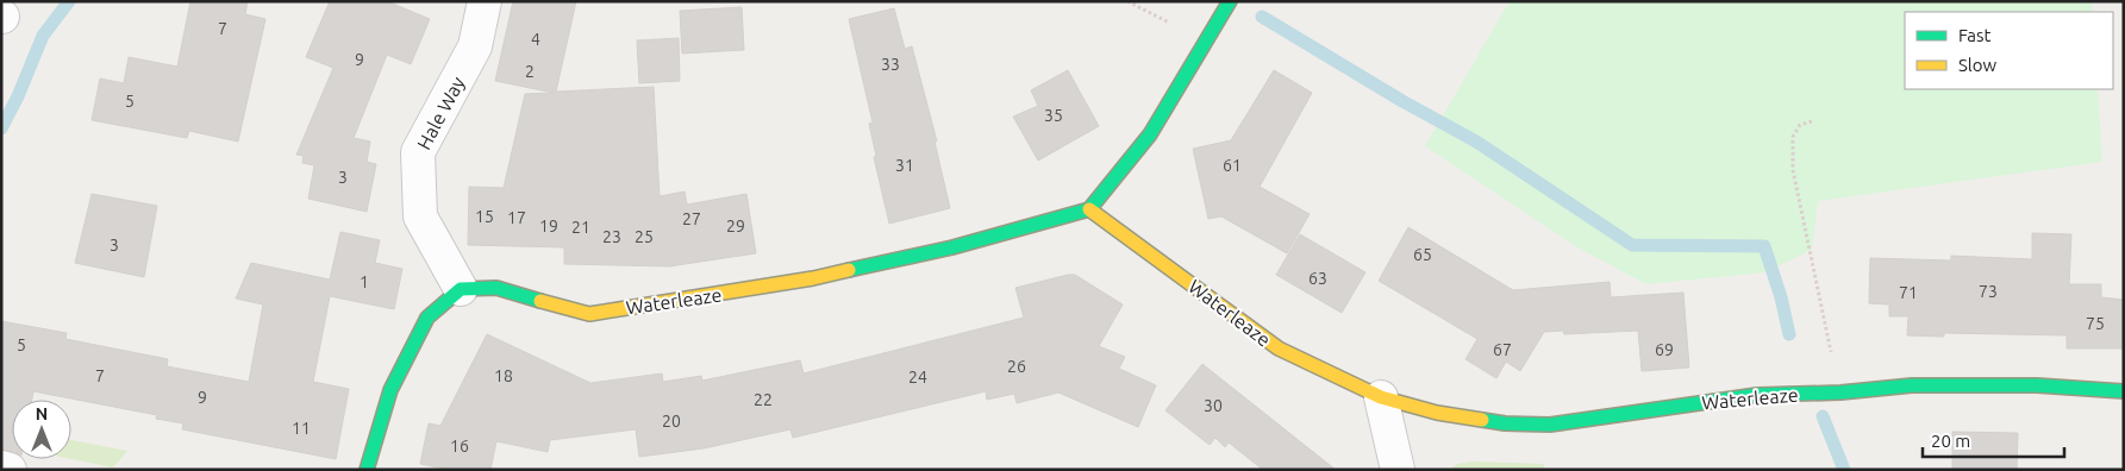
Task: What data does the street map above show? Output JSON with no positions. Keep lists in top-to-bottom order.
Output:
{
  "streets": {
    "street": ["Hale Way", "Waterleaze"]
  },
  "crossings": [
    ["Hale Way", "Waterleaze"]
  ],
  "house_numbers": [
    "7",
    "4",
    "9",
    "33",
    "2",
    "5",
    "35",
    "31",
    "61",
    "3",
    "15",
    "17",
    "27",
    "19",
    "29",
    "21",
    "23",
    "25",
    "3",
    "65",
    "63",
    "1",
    "73",
    "71",
    "75",
    "5",
    "67",
    "69",
    "26",
    "7",
    "18",
    "24",
    "9",
    "22",
    "30",
    "20",
    "11",
    "16"
  ],
  "legend": ["Fast", "Slow"],
  "scale_bar": "20 m",
  "north": "top"
}
